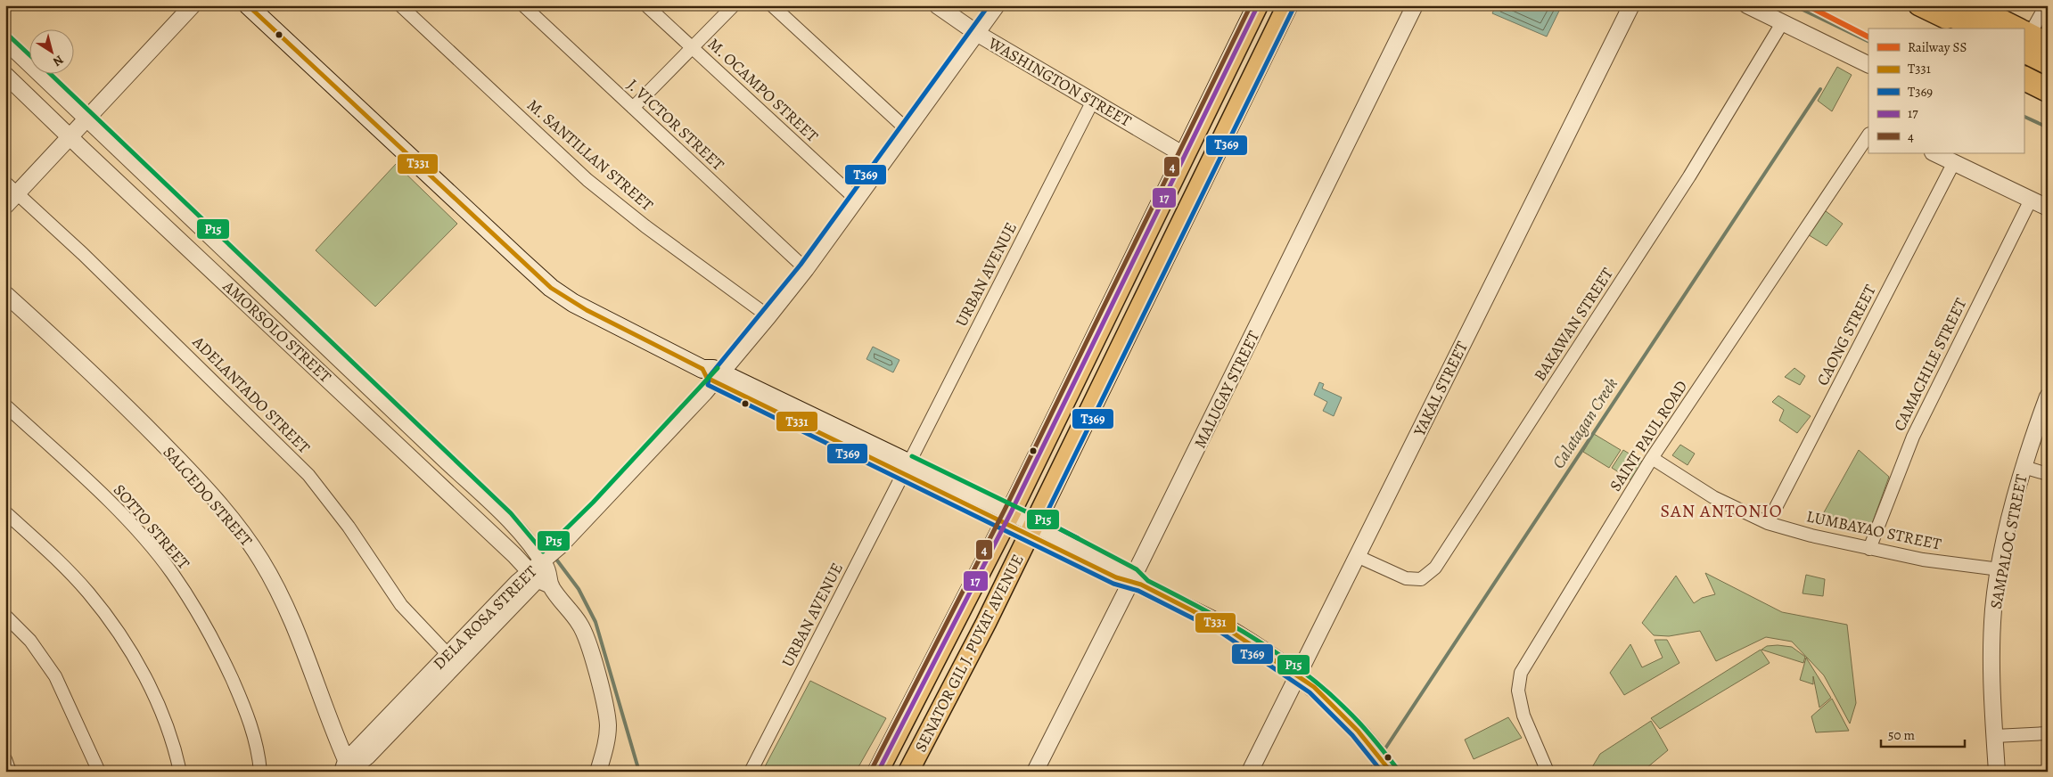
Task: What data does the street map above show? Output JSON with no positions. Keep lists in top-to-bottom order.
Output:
{
  "streets": {
    "main road": ["SENATOR GIL J. PUYAT AVENUE"],
    "street": [
      "WASHINGTON STREET",
      "M. OCAMPO STREET",
      "J. VICTOR STREET",
      "M. SANTILLAN STREET",
      "URBAN AVENUE",
      "BAKAWAN STREET",
      "AMORSOLO STREET",
      "CAONG STREET",
      "CAMACHILE STREET",
      "YAKAL STREET",
      "MALUGAY STREET",
      "ADELANTADO STREET",
      "SAINT PAUL ROAD",
      "SALCEDO STREET",
      "SOTTO STREET",
      "LUMBAYAO STREET",
      "SAMPALOC STREET",
      "DELA ROSA STREET"
    ]
  },
  "crossings": [
    ["WASHINGTON STREET", "URBAN AVENUE"],
    ["WASHINGTON STREET", "DELA ROSA STREET"],
    ["WASHINGTON STREET", "SENATOR GIL J. PUYAT AVENUE"],
    ["M. OCAMPO STREET", "DELA ROSA STREET"],
    ["J. VICTOR STREET", "DELA ROSA STREET"],
    ["M. SANTILLAN STREET", "DELA ROSA STREET"],
    ["BAKAWAN STREET", "YAKAL STREET"],
    ["AMORSOLO STREET", "DELA ROSA STREET"],
    ["CAONG STREET", "LUMBAYAO STREET"],
    ["CAMACHILE STREET", "LUMBAYAO STREET"],
    ["ADELANTADO STREET", "DELA ROSA STREET"],
    ["SAINT PAUL ROAD", "LUMBAYAO STREET"],
    ["SALCEDO STREET", "DELA ROSA STREET"],
    ["LUMBAYAO STREET", "SAMPALOC STREET"]
  ],
  "districts": ["SAN ANTONIO"],
  "water": ["Calatagan Creek"],
  "lines": [
    "rail line SS",
    "transit line T331",
    "transit line T369",
    "transit line 17",
    "transit line 4",
    "transit line P15"
  ],
  "legend": [
    "Railway SS",
    "T331",
    "T369",
    "17",
    "4"
  ],
  "scale_bar": "50 m",
  "north": "bottom right"
}
